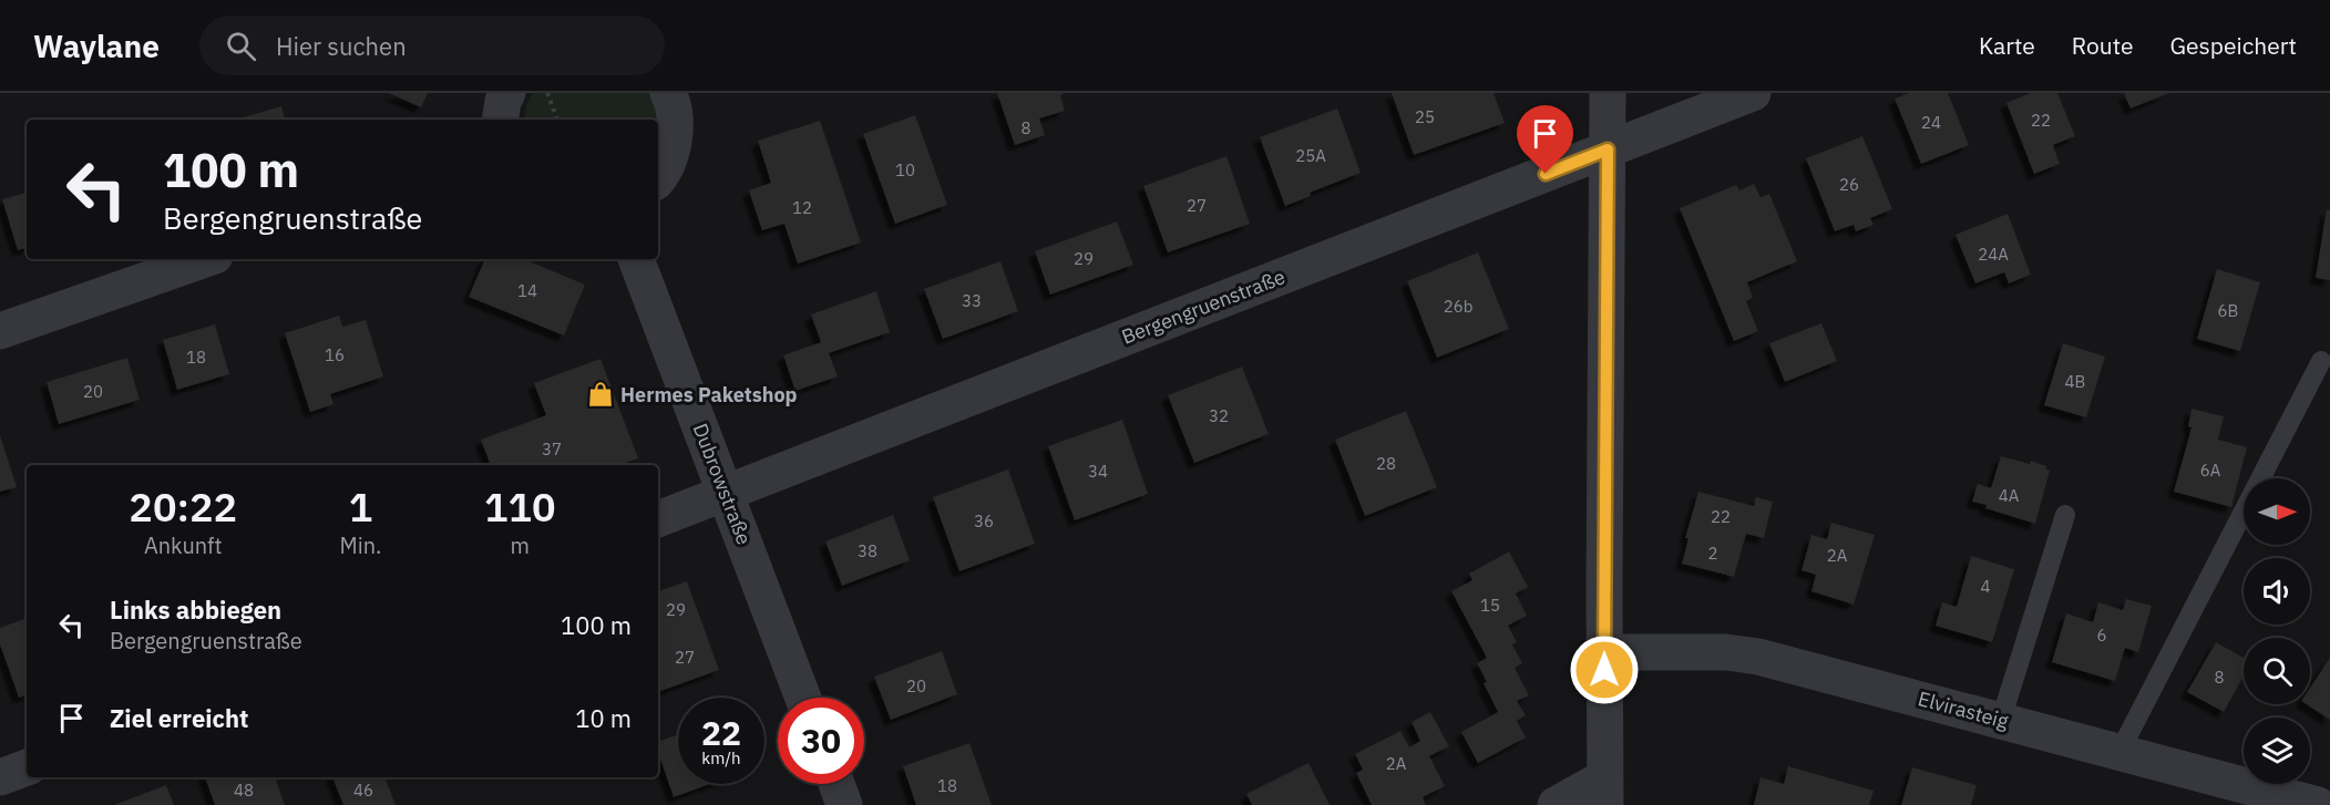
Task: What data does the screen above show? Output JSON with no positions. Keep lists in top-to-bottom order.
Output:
{
  "streets": {
    "street": ["Bergengruenstraße", "Dubrowstraße", "Elvirasteig"]
  },
  "crossings": [
    ["Bergengruenstraße", "Dubrowstraße"]
  ],
  "places": {
    "shop": ["Hermes Paketshop"]
  },
  "house_numbers": [
    "25",
    "22",
    "24",
    "8",
    "25A",
    "10",
    "26",
    "27",
    "12",
    "24A",
    "29",
    "14",
    "33",
    "26b",
    "6B",
    "16",
    "18",
    "4B",
    "20",
    "32",
    "37",
    "28",
    "6A",
    "34",
    "4A",
    "22",
    "36",
    "38",
    "2",
    "2A",
    "4",
    "15",
    "29",
    "6",
    "27",
    "8",
    "20",
    "2A",
    "18",
    "48",
    "46"
  ],
  "north": "right",
  "page": {
    "header": "Waylane",
    "search": "Hier suchen",
    "nav": ["Karte", "Route", "Gespeichert"],
    "turn": ["100 m", "Bergengruenstraße"],
    "eta": [
      "20:22",
      "Ankunft",
      "1",
      "Min.",
      "110",
      "m"
    ],
    "list": [
      {
        "name": "Links abbiegen",
        "note": "Bergengruenstraße",
        "value": "100 m"
      },
      {
        "name": "Ziel erreicht",
        "value": "10 m"
      }
    ],
    "speed": "22 km/h",
    "limit": "30"
  }
}
